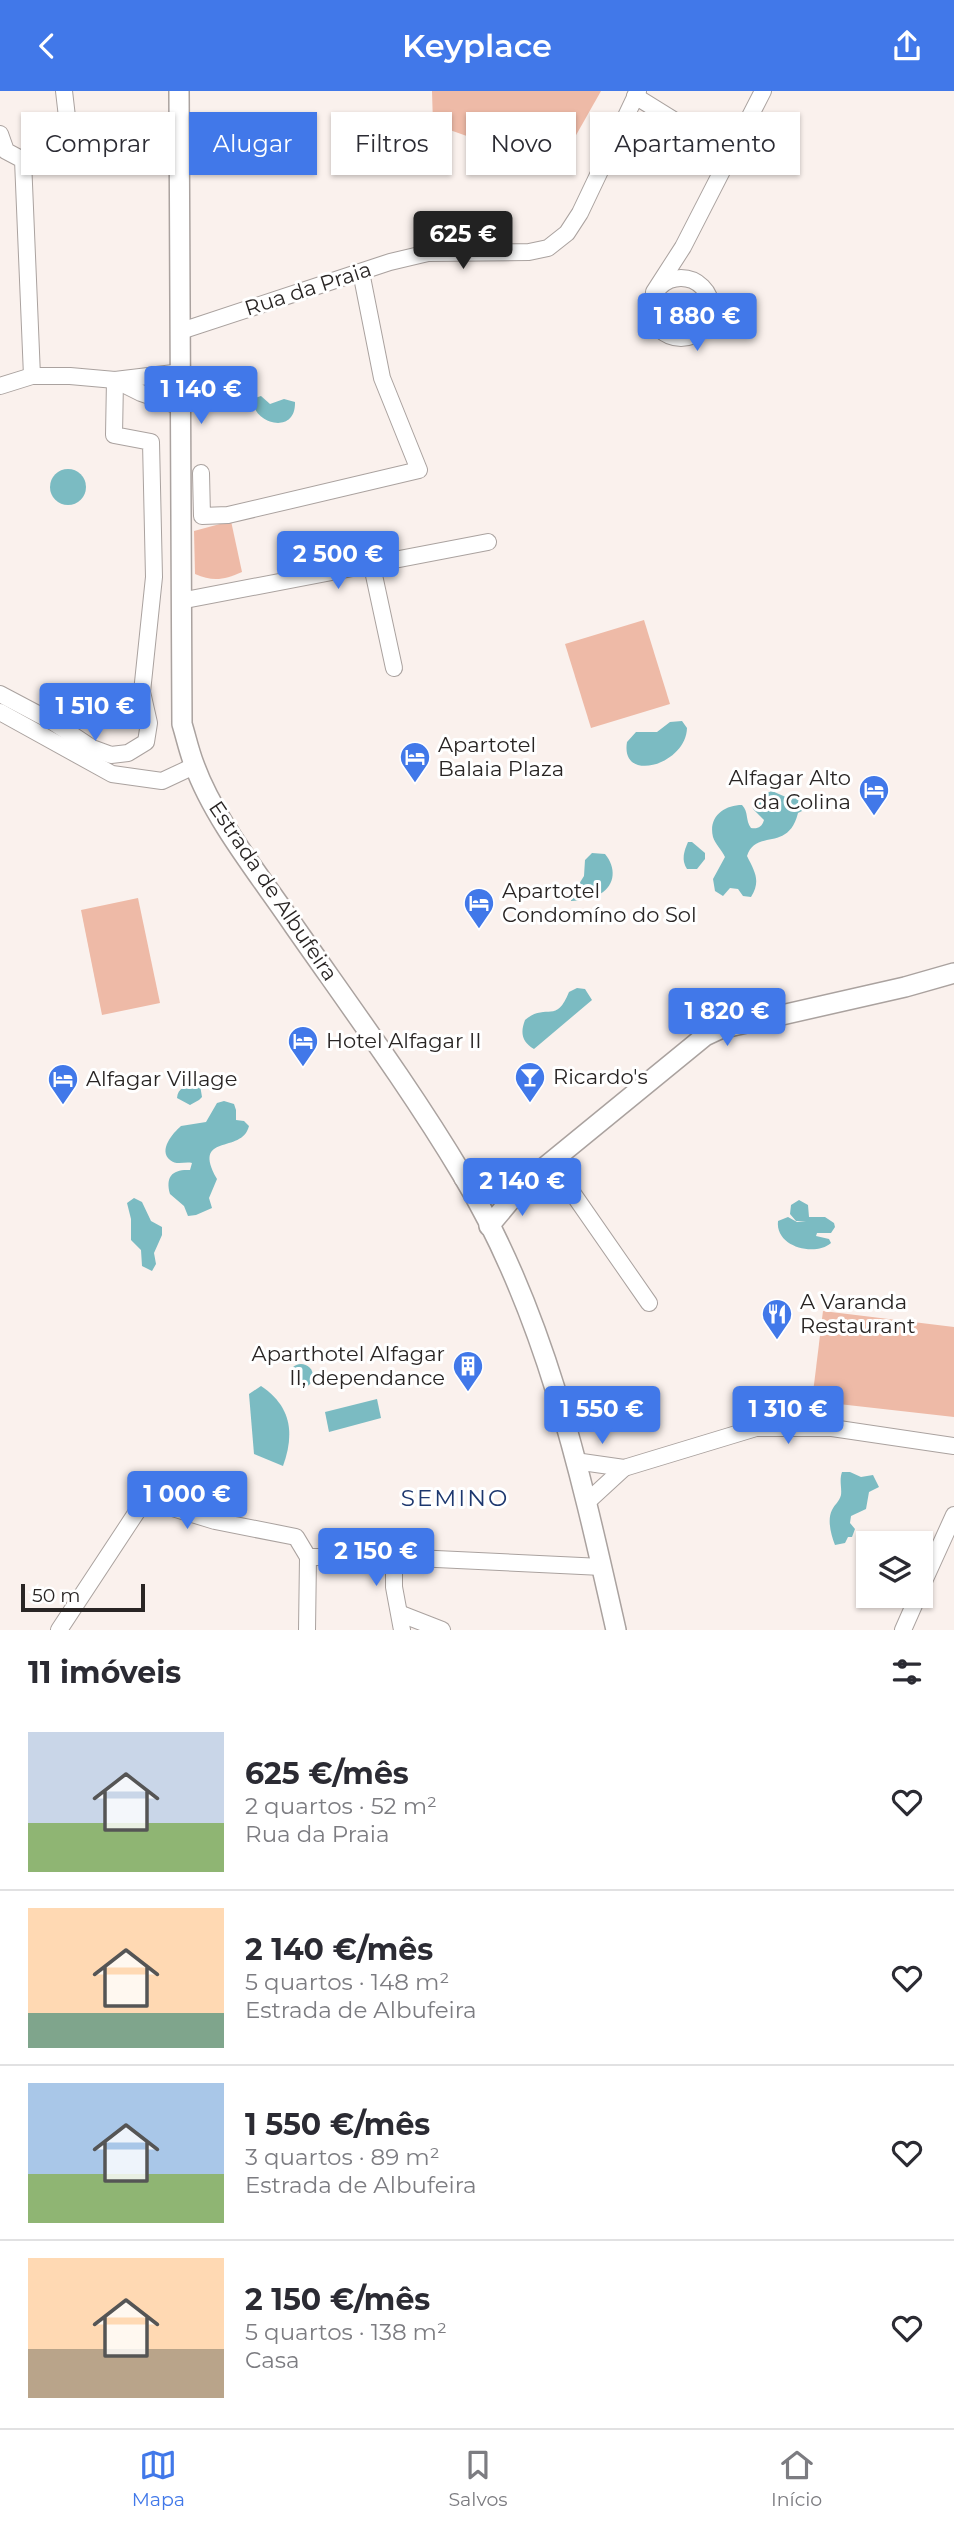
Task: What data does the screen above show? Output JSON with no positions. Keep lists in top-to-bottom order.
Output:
{
  "streets": {
    "street": ["Rua da Praia", "Estrada de Albufeira"]
  },
  "crossings": [
    ["Rua da Praia", "Estrada de Albufeira"]
  ],
  "districts": ["SEMINO"],
  "places": {
    "hotel": [
      "Apartotel Balaia Plaza",
      "Alfagar Alto da Colina",
      "Apartotel Condomíno do Sol",
      "Hotel Alfagar II",
      "Alfagar Village"
    ],
    "bar": ["Ricardo's"],
    "restaurant": ["A Varanda Restaurant"],
    "building": ["Aparthotel Alfagar II, dependance"]
  },
  "scale_bar": "50 m",
  "page": {
    "header": "Keyplace",
    "chip": [
      "Comprar",
      "Alugar",
      "Filtros",
      "Novo",
      "Apartamento"
    ],
    "price": [
      "625 €",
      "1 880 €",
      "1 140 €",
      "2 500 €",
      "1 510 €",
      "1 820 €",
      "2 140 €",
      "1 550 €",
      "1 310 €",
      "1 000 €",
      "2 150 €"
    ],
    "scale": "50 m",
    "heading": "11 imóveis",
    "list": [
      {
        "name": "625 €/mês",
        "note": "2 quartos · 52 m² · Rua da Praia"
      },
      {
        "name": "2 140 €/mês",
        "note": "5 quartos · 148 m² · Estrada de Albufeira"
      },
      {
        "name": "1 550 €/mês",
        "note": "3 quartos · 89 m² · Estrada de Albufeira"
      },
      {
        "name": "2 150 €/mês",
        "note": "5 quartos · 138 m² · Casa"
      }
    ],
    "tabs": ["Mapa", "Salvos", "Início"]
  }
}
